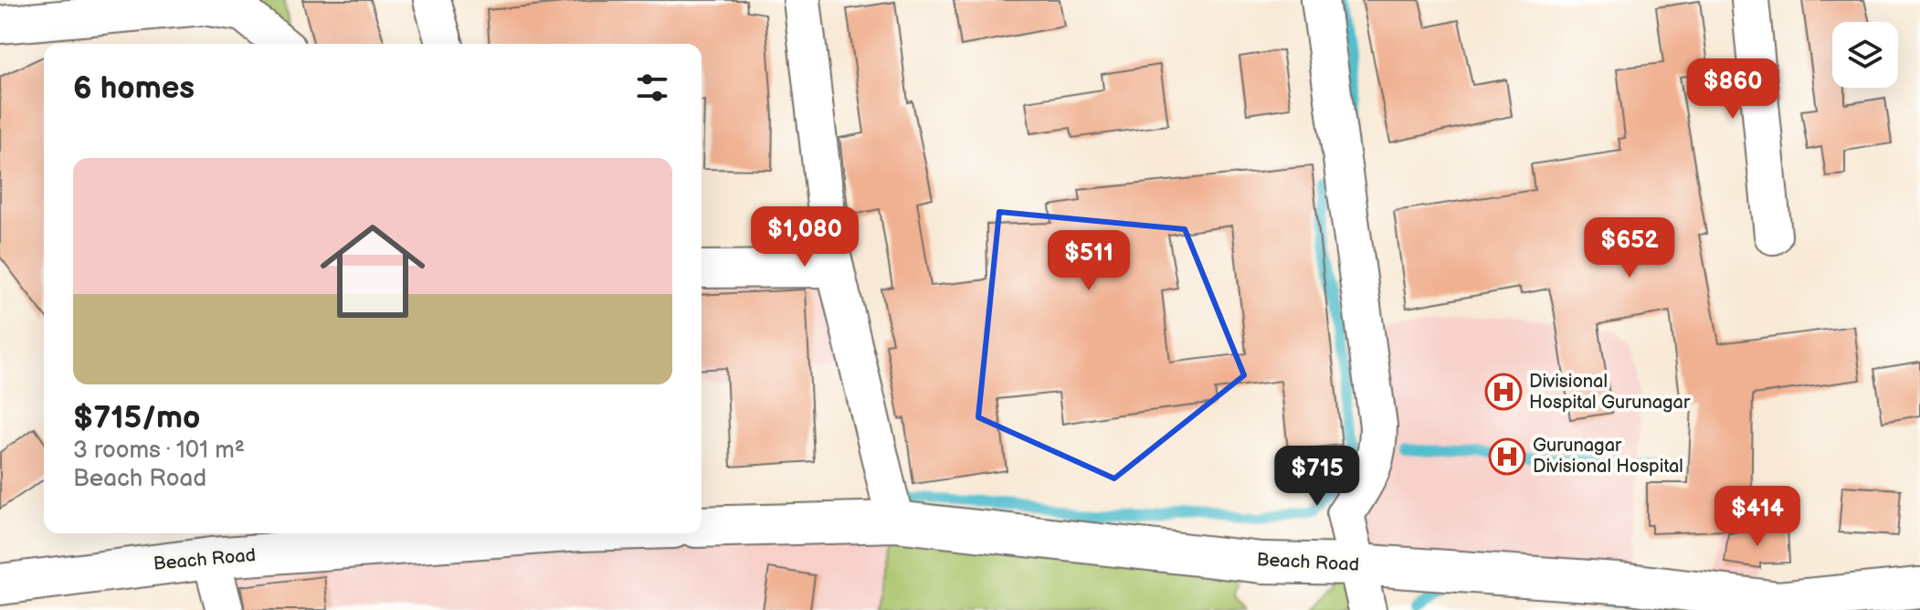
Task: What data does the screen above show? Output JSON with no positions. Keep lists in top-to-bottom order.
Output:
{
  "streets": {
    "main road": ["Beach Road"]
  },
  "places": {
    "hospital": ["Divisional Hospital Gurunagar", "Gurunagar Divisional Hospital"]
  },
  "page": {
    "heading": "6 homes",
    "price": [
      "$860",
      "$1,080",
      "$652",
      "$511",
      "$715",
      "$414"
    ],
    "list": [
      {
        "name": "$715/mo",
        "note": "3 rooms · 101 m² · Beach Road"
      }
    ]
  }
}
